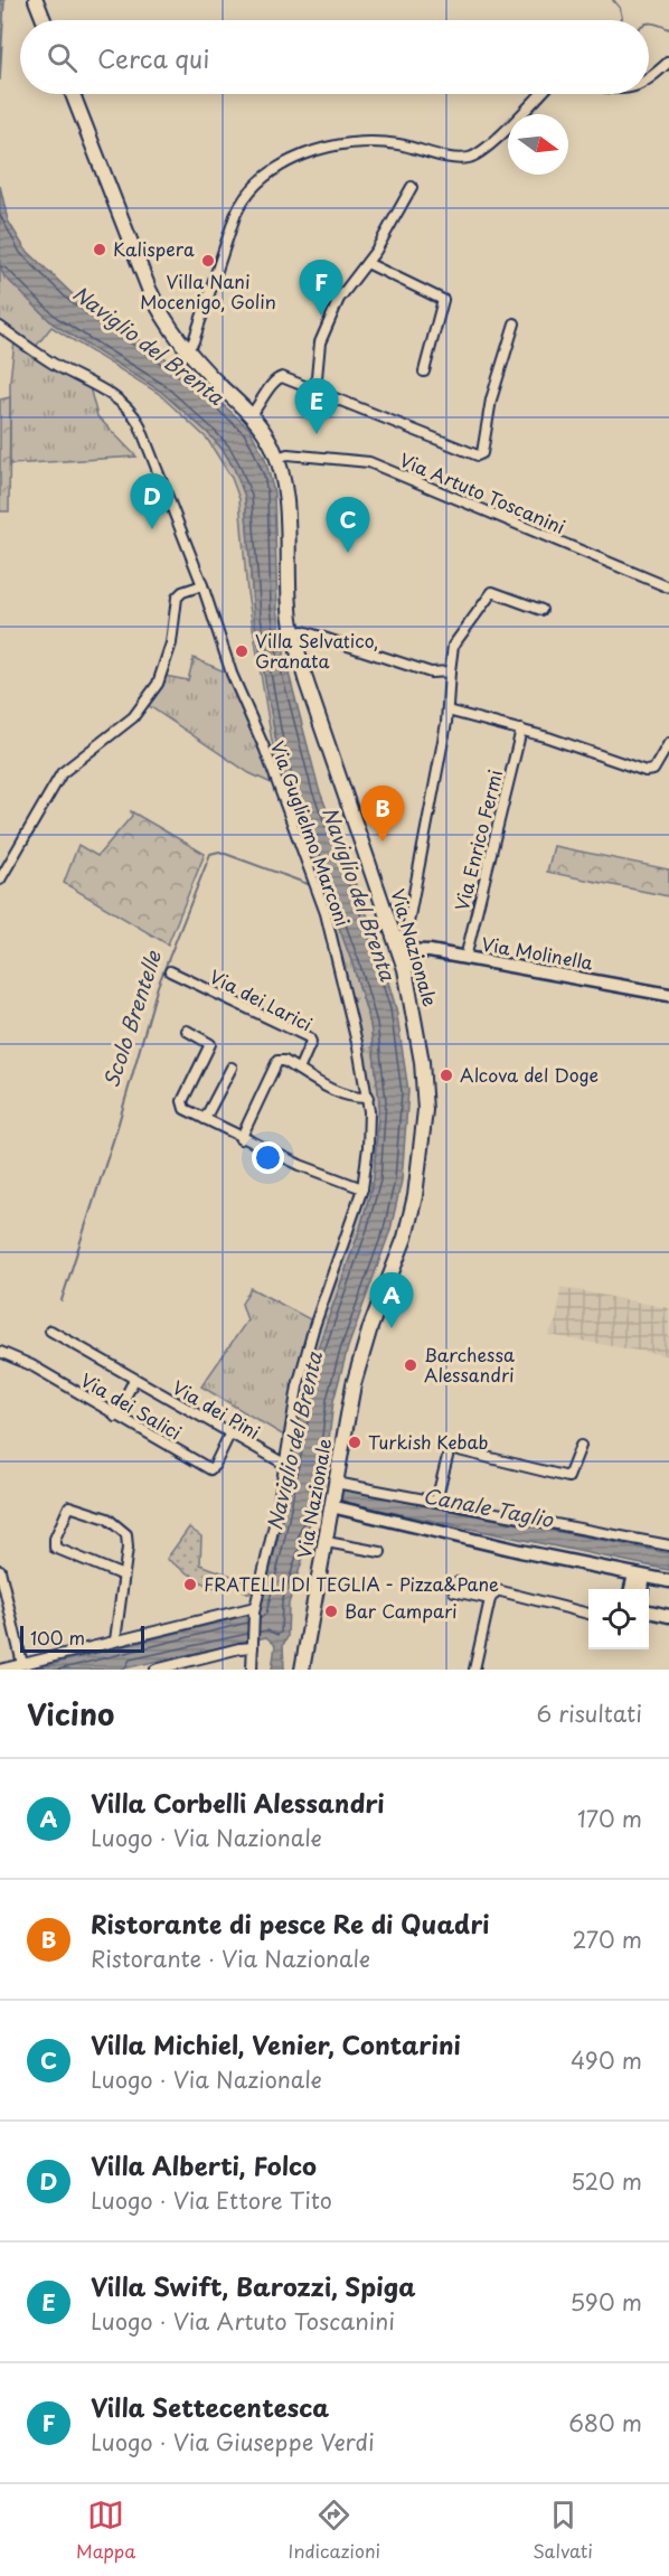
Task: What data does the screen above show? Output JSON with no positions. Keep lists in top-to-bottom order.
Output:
{
  "streets": {
    "main road": ["Via Nazionale", "Via Molinella"],
    "street": [
      "Via Artuto Toscanini",
      "Via Guglielmo Marconi",
      "Via Enrico Fermi",
      "Via dei Larici",
      "Via dei Salici",
      "Via dei Pini"
    ]
  },
  "crossings": [
    ["Via Artuto Toscanini", "Via Nazionale"],
    ["Via Guglielmo Marconi", "Via dei Pini"],
    ["Via Enrico Fermi", "Via Molinella"],
    ["Via Nazionale", "Via Molinella"],
    ["Via dei Salici", "Via dei Pini"]
  ],
  "water": ["Naviglio del Brenta", "Scolo Brentelle", "Canale Taglio"],
  "places": [
    "Kalispera",
    "Villa Nani Mocenigo, Golin",
    "Villa Selvatico, Granata",
    "Alcova del Doge",
    "Barchessa Alessandri",
    "Turkish Kebab",
    "FRATELLI DI TEGLIA - Pizza&Pane",
    "Bar Campari"
  ],
  "scale_bar": "100 m",
  "north": "right",
  "page": {
    "search": "Cerca qui",
    "pins": [
      "F",
      "E",
      "D",
      "C",
      "B",
      "A"
    ],
    "scale": "100 m",
    "heading": ["Vicino", "6 risultati"],
    "list": [
      {
        "mark": "A",
        "name": "Villa Corbelli Alessandri",
        "note": "Luogo · Via Nazionale",
        "value": "170 m"
      },
      {
        "mark": "B",
        "name": "Ristorante di pesce Re di Quadri",
        "note": "Ristorante · Via Nazionale",
        "value": "270 m"
      },
      {
        "mark": "C",
        "name": "Villa Michiel, Venier, Contarini",
        "note": "Luogo · Via Nazionale",
        "value": "490 m"
      },
      {
        "mark": "D",
        "name": "Villa Alberti, Folco",
        "note": "Luogo · Via Ettore Tito",
        "value": "520 m"
      },
      {
        "mark": "E",
        "name": "Villa Swift, Barozzi, Spiga",
        "note": "Luogo · Via Artuto Toscanini",
        "value": "590 m"
      },
      {
        "mark": "F",
        "name": "Villa Settecentesca",
        "note": "Luogo · Via Giuseppe Verdi",
        "value": "680 m"
      }
    ],
    "nav": ["Mappa", "Indicazioni", "Salvati"]
  }
}
